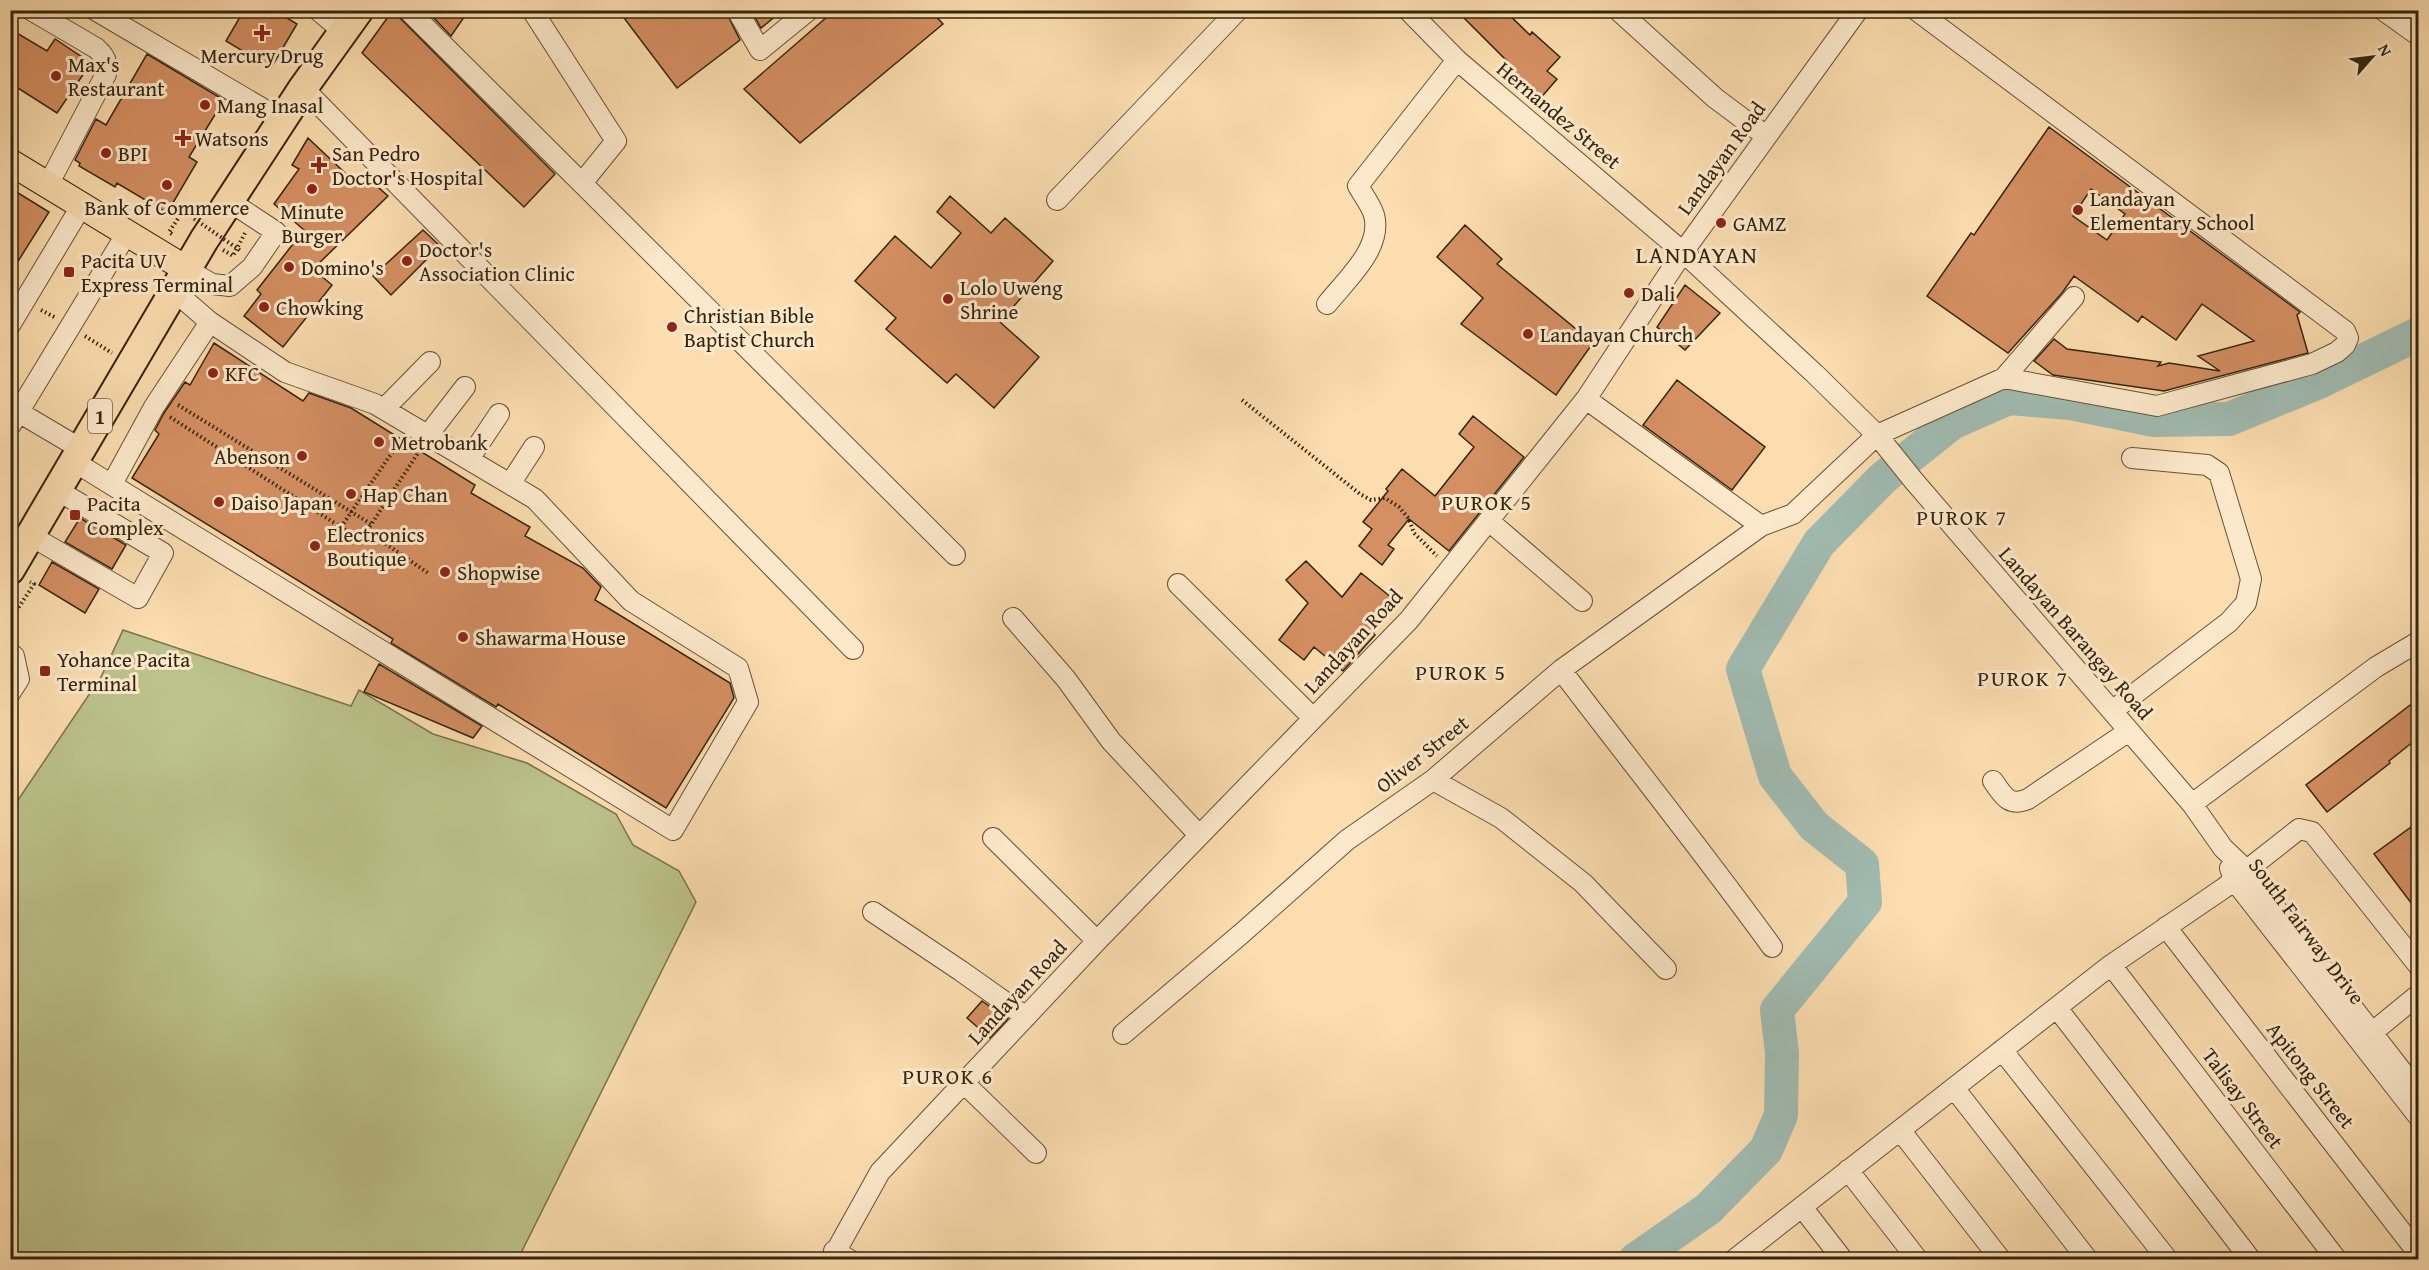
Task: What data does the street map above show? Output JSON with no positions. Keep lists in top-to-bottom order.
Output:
{
  "streets": {
    "highway": ["1"],
    "street": [
      "Hernandez Street",
      "Landayan Road",
      "Landayan Barangay Road",
      "Oliver Street",
      "South Fairway Drive",
      "Apitong Street",
      "Talisay Street"
    ]
  },
  "crossings": [
    ["Hernandez Street", "Landayan Road"],
    ["Hernandez Street", "Landayan Barangay Road"],
    ["Landayan Road", "Landayan Barangay Road"],
    ["Landayan Barangay Road", "Oliver Street"],
    ["Landayan Barangay Road", "South Fairway Drive"]
  ],
  "districts": [
    "LANDAYAN",
    "PUROK 5",
    "PUROK 7",
    "PUROK 5",
    "PUROK 7",
    "PUROK 6"
  ],
  "places": {
    "health": ["Mercury Drug", "Watsons", "San Pedro Doctor's Hospital"],
    "other": [
      "Max's Restaurant",
      "Mang Inasal",
      "BPI",
      "Bank of Commerce",
      "Minute Burger",
      "Landayan Elementary School",
      "GAMZ",
      "Doctor's Association Clinic",
      "Domino's",
      "Dali",
      "Lolo Uweng Shrine",
      "Chowking",
      "Christian Bible Baptist Church",
      "Landayan Church",
      "KFC",
      "Metrobank",
      "Abenson",
      "Hap Chan",
      "Daiso Japan",
      "Electronics Boutique",
      "Shopwise",
      "Shawarma House"
    ],
    "transit": ["Pacita UV Express Terminal", "Pacita Complex", "Yohance Pacita Terminal"]
  },
  "north": "top right"
}
